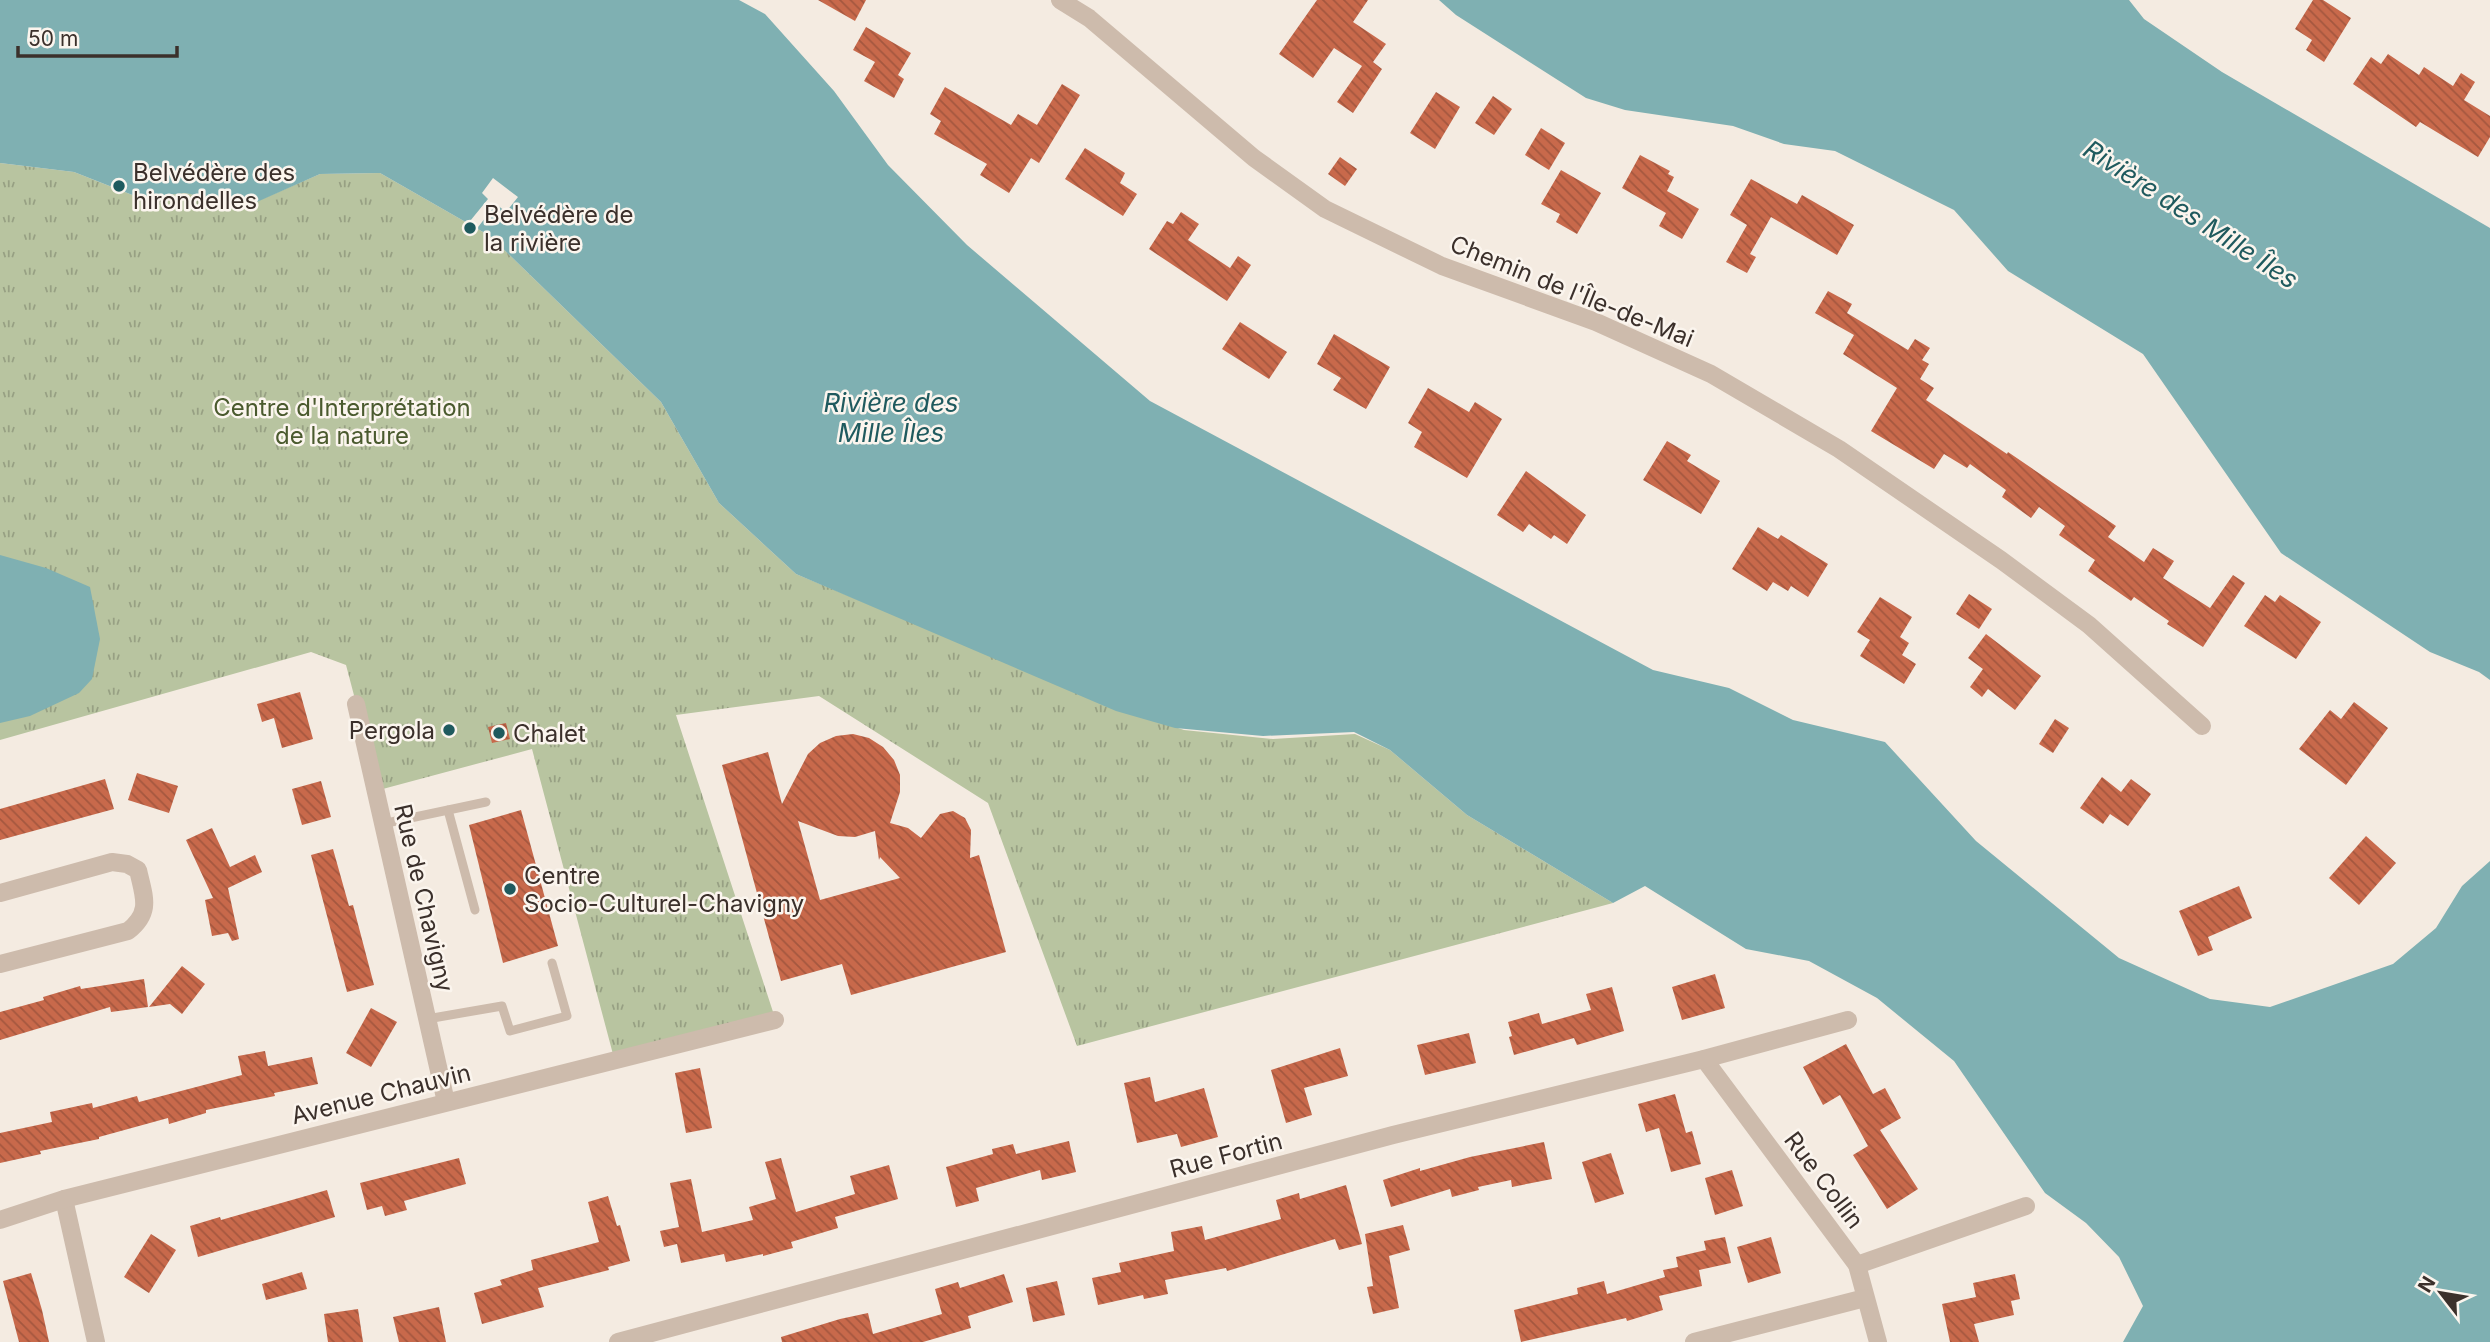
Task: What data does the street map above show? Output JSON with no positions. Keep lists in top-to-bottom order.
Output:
{
  "streets": {
    "street": [
      "Chemin de l'Île-de-Mai",
      "Rue de Chavigny",
      "Avenue Chauvin",
      "Rue Fortin",
      "Rue Collin"
    ]
  },
  "crossings": [
    ["Rue de Chavigny", "Avenue Chauvin"],
    ["Rue Fortin", "Rue Collin"]
  ],
  "water": ["Rivière des Mille Îles"],
  "parks": ["Centre d'Interprétation de la nature"],
  "places": [
    "Belvédère des hirondelles",
    "Belvédère de la rivière",
    "Pergola",
    "Chalet",
    "Centre Socio-Culturel-Chavigny"
  ],
  "scale_bar": "50 m",
  "north": "top left"
}
